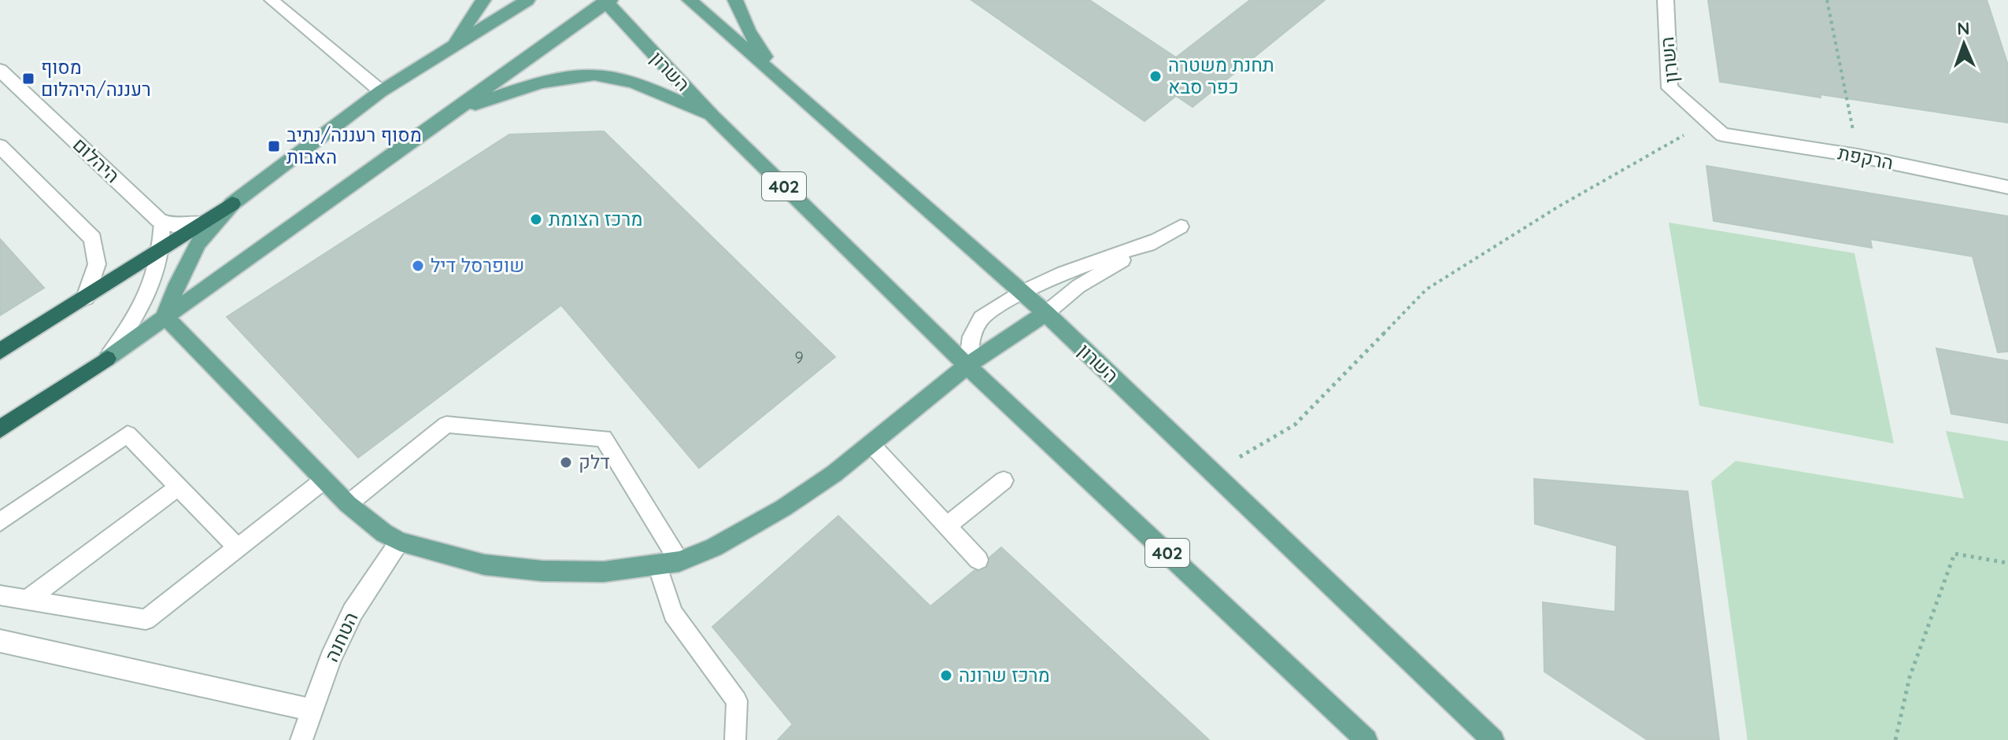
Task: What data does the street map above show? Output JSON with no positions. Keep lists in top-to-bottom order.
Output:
{
  "streets": {
    "main road": ["השרון", "402"],
    "street": ["הרקפת", "היהלום", "הטחנה"]
  },
  "crossings": [
    ["השרון", "הרקפת"]
  ],
  "places": {
    "other": [
      "תחנת משטרה כפר סבא",
      "מרכז הצומת",
      "שופרסל דיל",
      "דלק",
      "מרכז שרונה"
    ],
    "transit": ["מסוף רעננה/היהלום", "מסוף רעננה/נתיב האבות"]
  },
  "house_numbers": ["9"],
  "north": "top"
}
